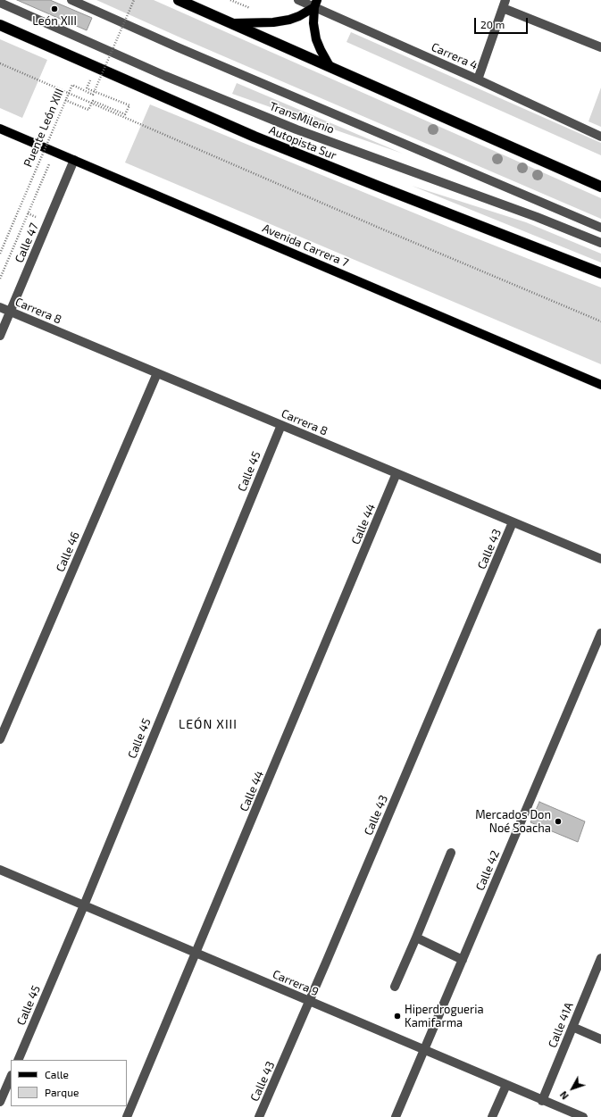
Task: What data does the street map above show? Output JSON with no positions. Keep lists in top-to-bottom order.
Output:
{
  "streets": {
    "highway": ["Autopista Sur"],
    "main road": ["Avenida Carrera 7"],
    "street": [
      "Carrera 4",
      "TransMilenio",
      "Calle 47",
      "Carrera 8",
      "Calle 45",
      "Calle 44",
      "Calle 43",
      "Calle 46",
      "Calle 42",
      "Carrera 9",
      "Calle 41A"
    ],
    "path": ["Puente León XIII"]
  },
  "crossings": [
    ["Calle 47", "Avenida Carrera 7"],
    ["Calle 47", "Carrera 8"],
    ["Carrera 8", "Calle 45"],
    ["Carrera 8", "Calle 44"],
    ["Carrera 8", "Calle 43"],
    ["Carrera 8", "Calle 46"],
    ["Calle 45", "Carrera 9"],
    ["Calle 44", "Carrera 9"],
    ["Calle 43", "Carrera 9"],
    ["Calle 42", "Carrera 9"],
    ["Carrera 9", "Calle 41A"]
  ],
  "districts": ["LEÓN XIII"],
  "places": ["León XIII", "Mercados Don Noé Soacha", "Hiperdrogueria Kamifarma"],
  "legend": ["Calle", "Parque"],
  "scale_bar": "20 m",
  "north": "bottom left"
}
